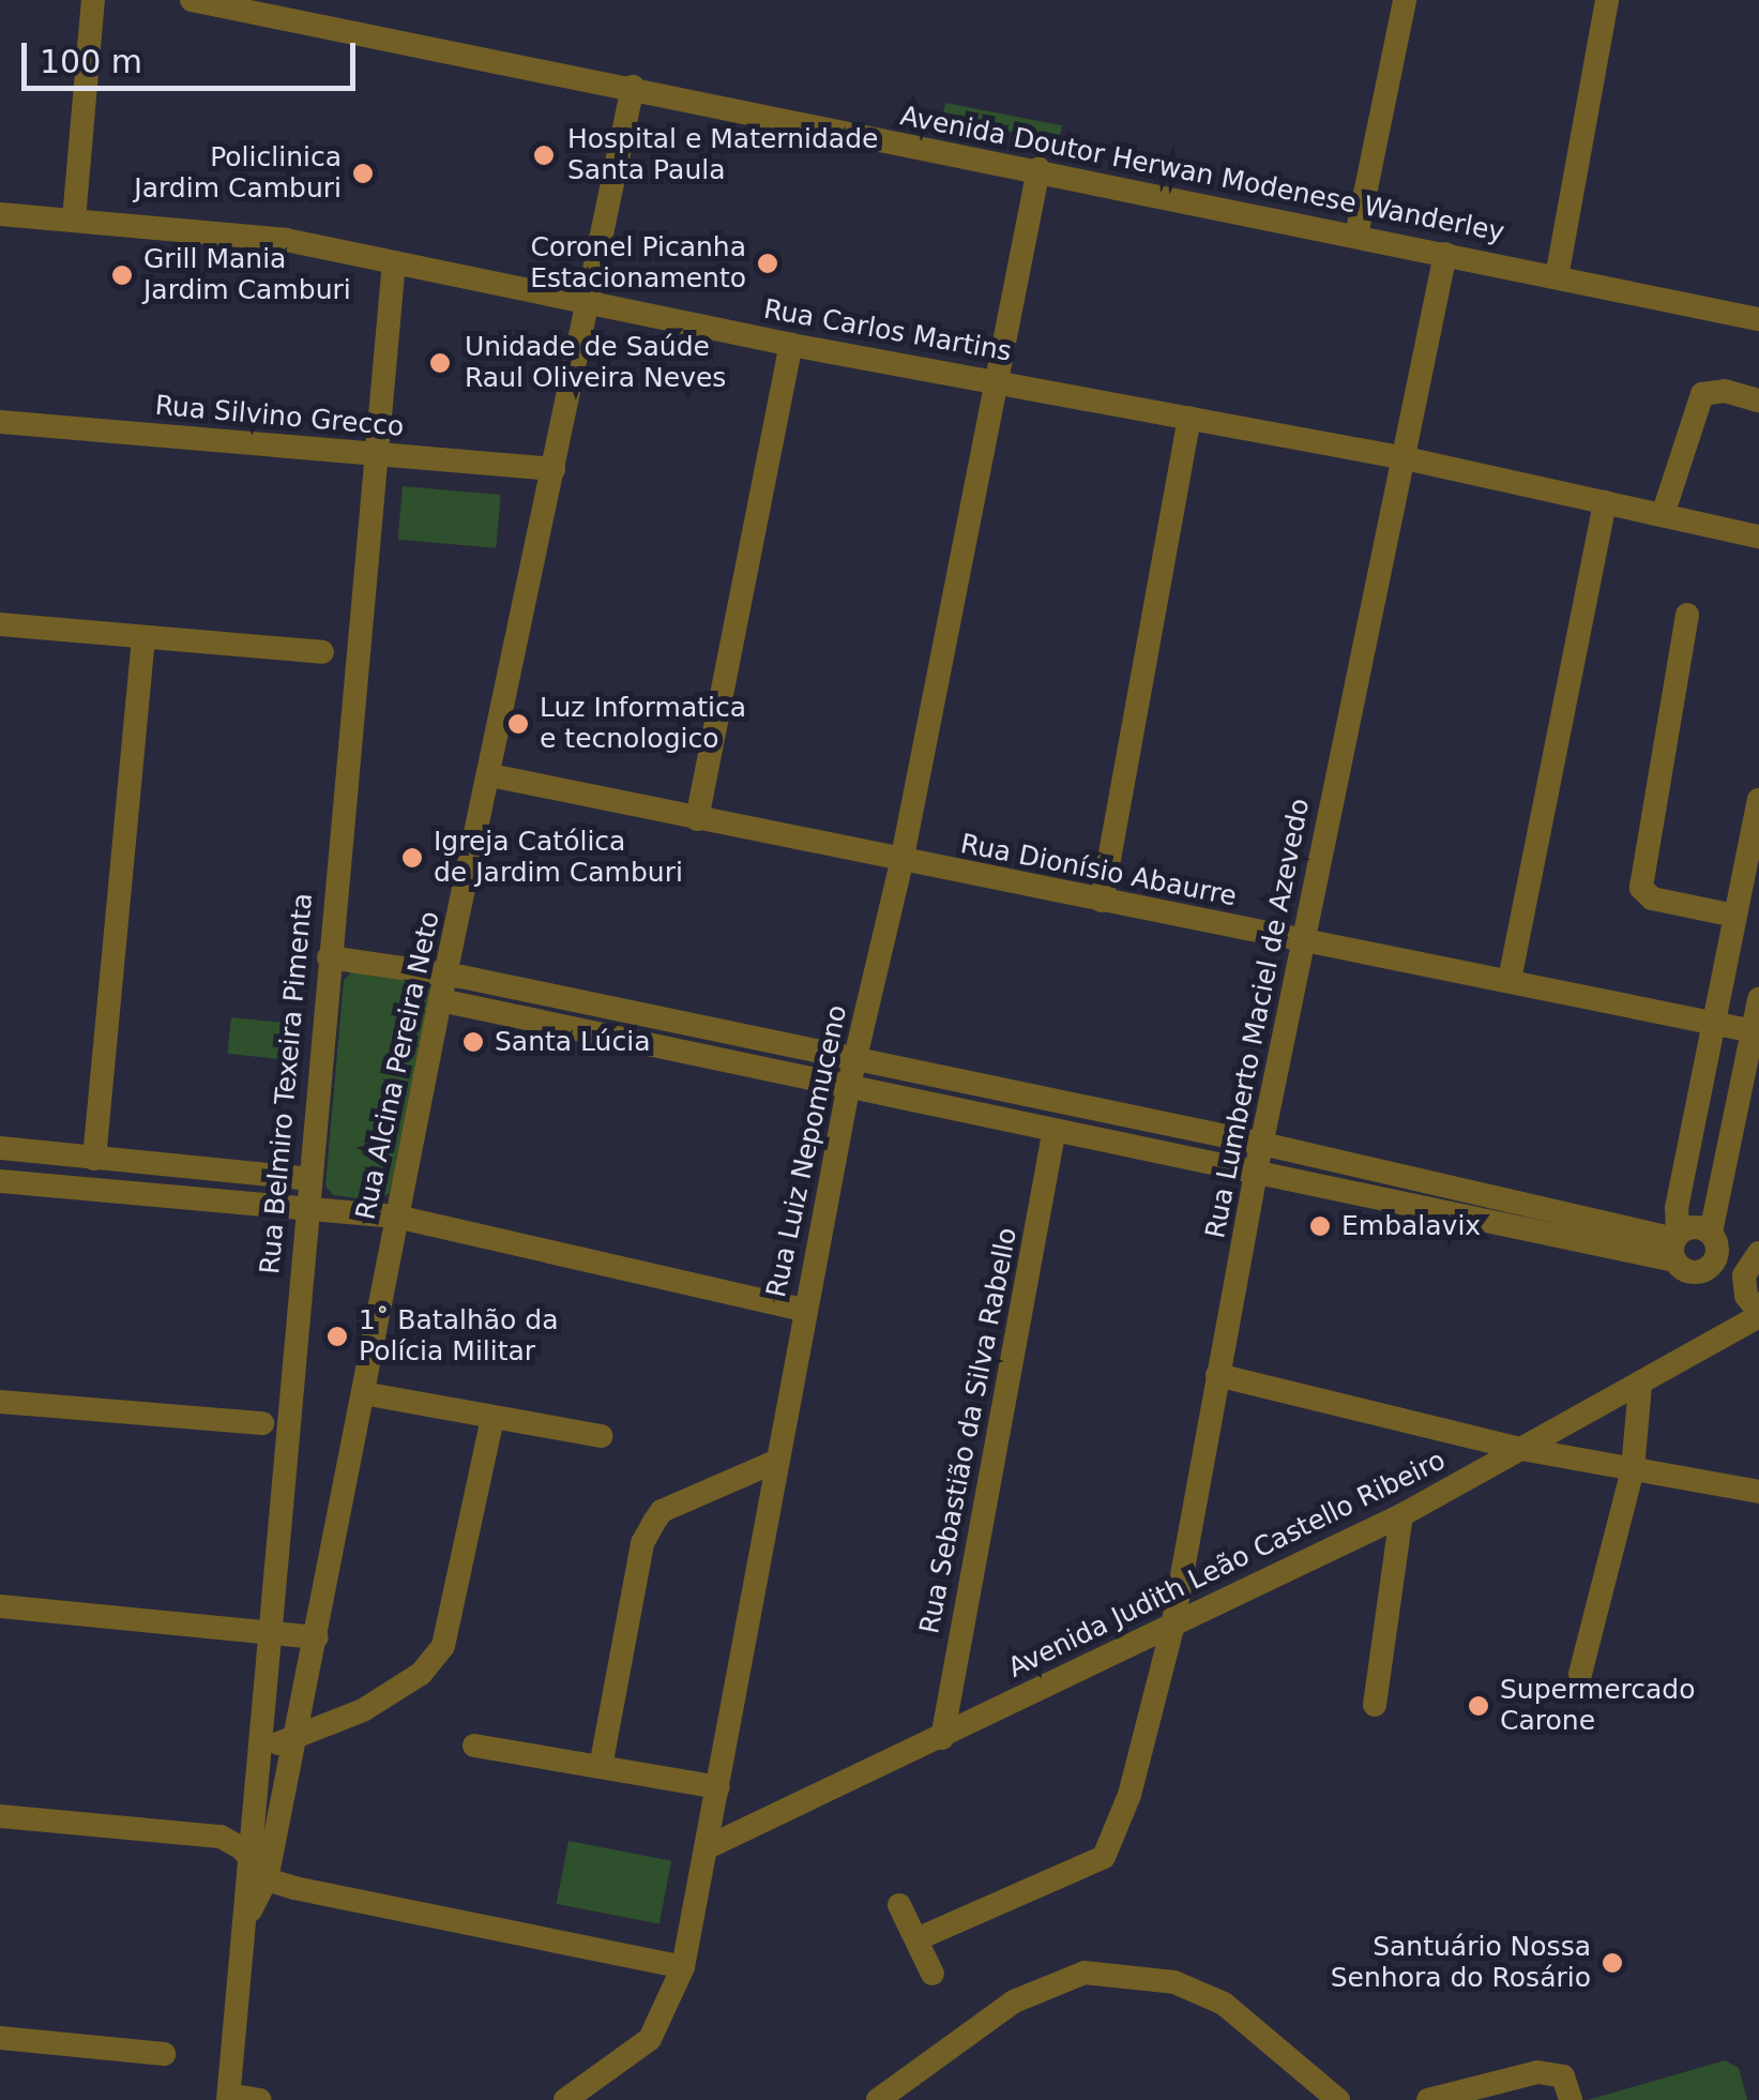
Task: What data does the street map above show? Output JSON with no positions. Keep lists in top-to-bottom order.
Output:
{
  "streets": {
    "street": [
      "Avenida Doutor Herwan Modenese Wanderley",
      "Rua Carlos Martins",
      "Rua Silvino Grecco",
      "Rua Dionísio Abaurre",
      "Rua Lumberto Maciel de Azevedo",
      "Rua Alcina Pereira Neto",
      "Rua Belmiro Texeira Pimenta",
      "Rua Luiz Nepomuceno",
      "Rua Sebastião da Silva Rabello",
      "Avenida Judith Leão Castello Ribeiro"
    ]
  },
  "crossings": [
    ["Avenida Doutor Herwan Modenese Wanderley", "Rua Lumberto Maciel de Azevedo"],
    ["Avenida Doutor Herwan Modenese Wanderley", "Rua Alcina Pereira Neto"],
    ["Avenida Doutor Herwan Modenese Wanderley", "Rua Luiz Nepomuceno"],
    ["Rua Carlos Martins", "Rua Lumberto Maciel de Azevedo"],
    ["Rua Carlos Martins", "Rua Alcina Pereira Neto"],
    ["Rua Carlos Martins", "Rua Belmiro Texeira Pimenta"],
    ["Rua Carlos Martins", "Rua Luiz Nepomuceno"],
    ["Rua Silvino Grecco", "Rua Alcina Pereira Neto"],
    ["Rua Silvino Grecco", "Rua Belmiro Texeira Pimenta"],
    ["Rua Dionísio Abaurre", "Rua Lumberto Maciel de Azevedo"],
    ["Rua Dionísio Abaurre", "Rua Alcina Pereira Neto"],
    ["Rua Dionísio Abaurre", "Rua Luiz Nepomuceno"],
    ["Rua Lumberto Maciel de Azevedo", "Avenida Judith Leão Castello Ribeiro"],
    ["Rua Alcina Pereira Neto", "Rua Belmiro Texeira Pimenta"],
    ["Rua Luiz Nepomuceno", "Avenida Judith Leão Castello Ribeiro"],
    ["Rua Sebastião da Silva Rabello", "Avenida Judith Leão Castello Ribeiro"]
  ],
  "places": [
    "Hospital e Maternidade Santa Paula",
    "Policlinica Jardim Camburi",
    "Coronel Picanha Estacionamento",
    "Grill Mania Jardim Camburi",
    "Unidade de Saúde Raul Oliveira Neves",
    "Luz Informatica e tecnologico",
    "Igreja Católica de Jardim Camburi",
    "Santa Lúcia",
    "Embalavix",
    "1˚ Batalhão da Polícia Militar",
    "Supermercado Carone",
    "Santuário Nossa Senhora do Rosário"
  ],
  "scale_bar": "100 m"
}
